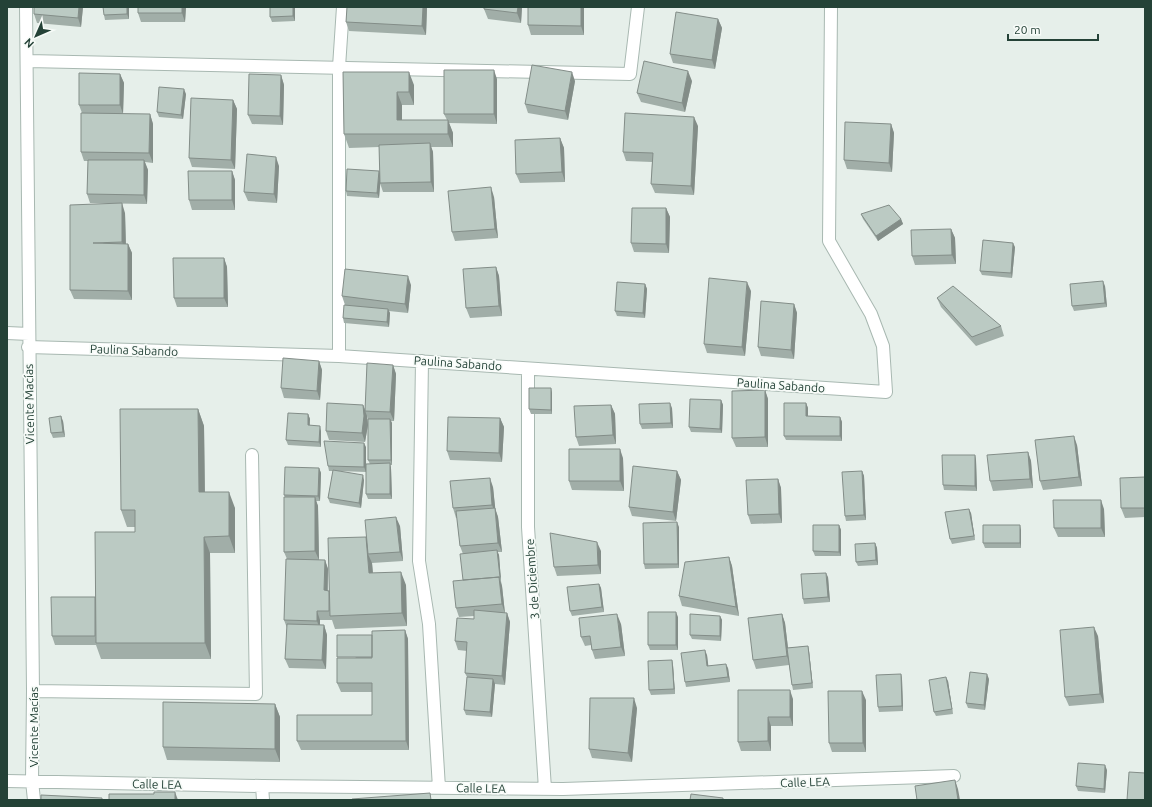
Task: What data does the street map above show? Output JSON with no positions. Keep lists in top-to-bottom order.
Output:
{
  "streets": {
    "street": [
      "Paulina Sabando",
      "Vicente Macías",
      "3 de Diciembre",
      "Calle LEA"
    ]
  },
  "crossings": [
    ["Paulina Sabando", "Vicente Macías"],
    ["Paulina Sabando", "3 de Diciembre"],
    ["Vicente Macías", "Calle LEA"],
    ["3 de Diciembre", "Calle LEA"]
  ],
  "scale_bar": "20 m",
  "north": "bottom left"
}
